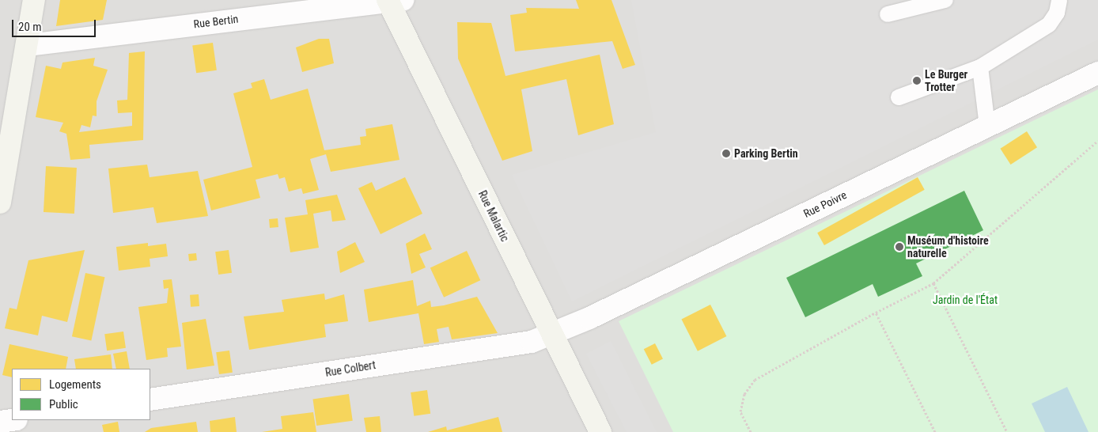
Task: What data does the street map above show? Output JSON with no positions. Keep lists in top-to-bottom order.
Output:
{
  "streets": {
    "street": [
      "Rue Bertin",
      "Rue Poivre",
      "Rue Malartic",
      "Rue Colbert"
    ]
  },
  "crossings": [
    ["Rue Bertin", "Rue Malartic"],
    ["Rue Poivre", "Rue Malartic"],
    ["Rue Poivre", "Rue Colbert"],
    ["Rue Malartic", "Rue Colbert"]
  ],
  "parks": ["Jardin de l'État"],
  "places": ["Le Burger Trotter", "Parking Bertin", "Muséum d'histoire naturelle"],
  "legend": ["Logements", "Public"],
  "scale_bar": "20 m"
}
